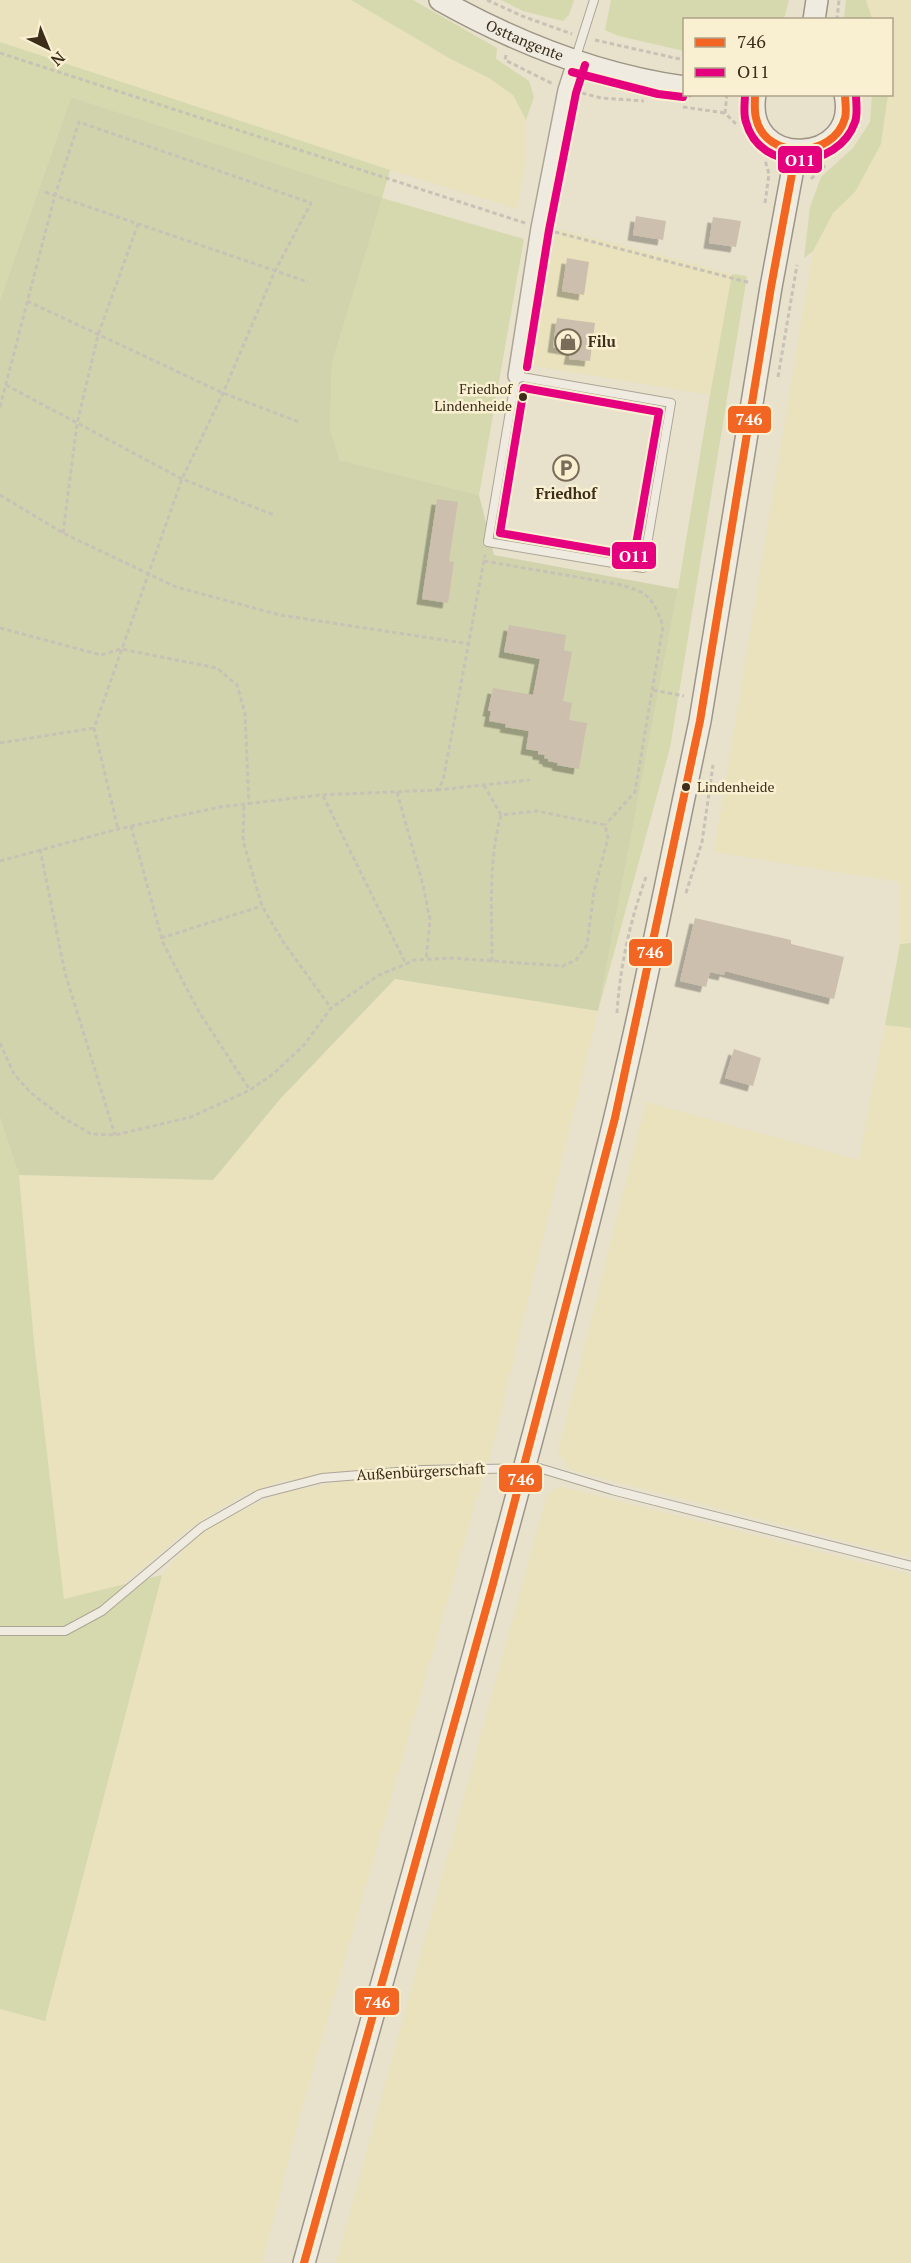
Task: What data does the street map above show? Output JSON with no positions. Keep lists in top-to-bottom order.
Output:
{
  "streets": {
    "main road": ["Osttangente"],
    "lane": ["Außenbürgerschaft"]
  },
  "places": {
    "shop": ["Filu"],
    "other": ["Friedhof Lindenheide", "Lindenheide"],
    "parking": ["Friedhof"]
  },
  "lines": ["transit line O11", "transit line 746"],
  "legend": ["746", "O11"],
  "north": "bottom right"
}
